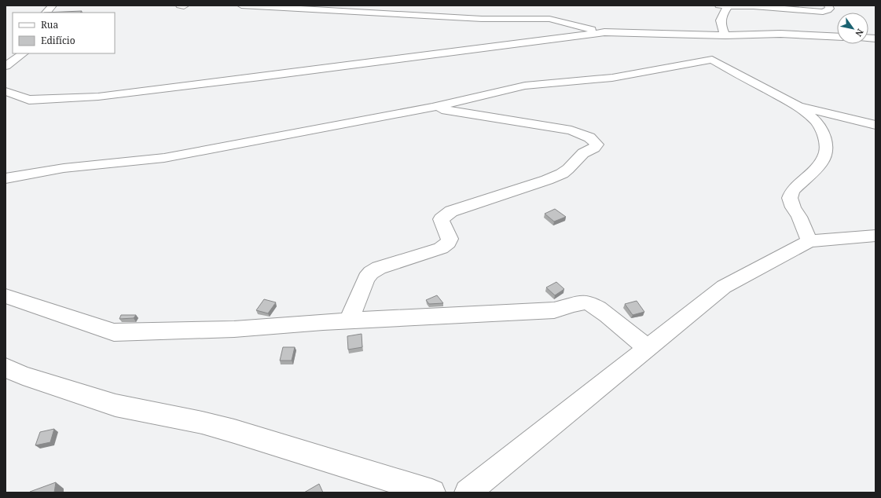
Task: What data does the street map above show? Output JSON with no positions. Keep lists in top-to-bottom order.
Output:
{
  "legend": ["Rua", "Edifício"],
  "north": "bottom right"
}
